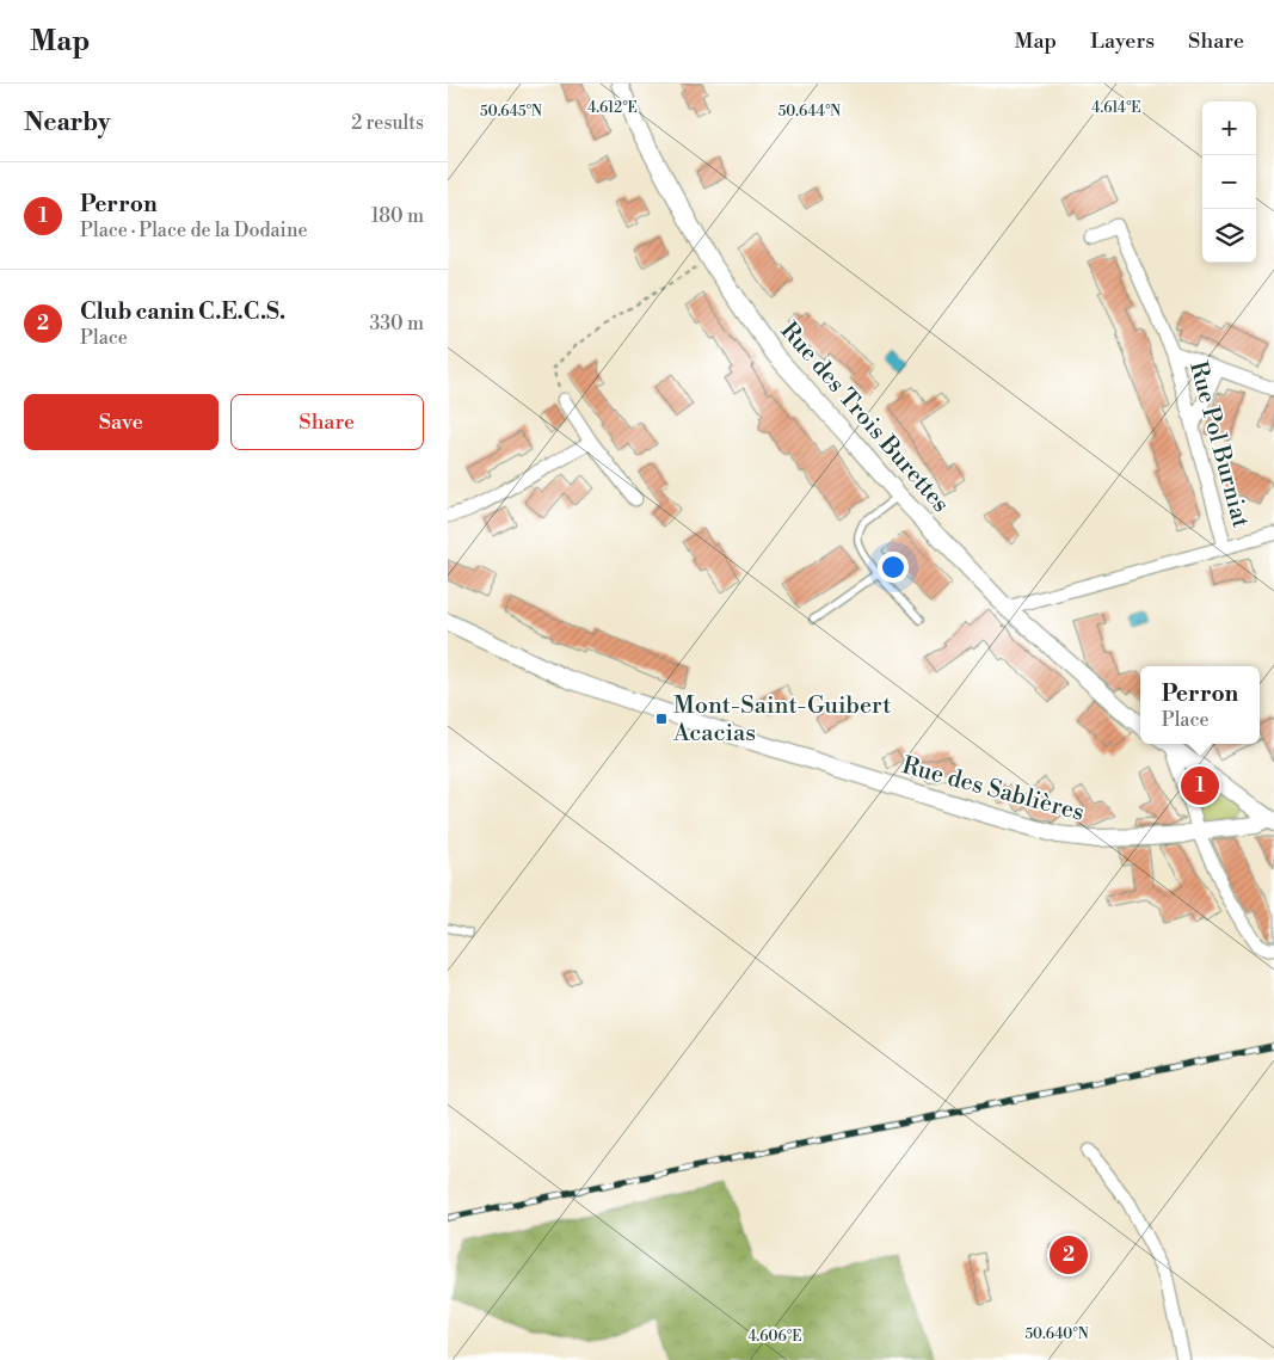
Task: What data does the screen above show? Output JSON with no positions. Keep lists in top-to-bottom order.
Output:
{
  "streets": {
    "street": ["Rue des Trois Burettes", "Rue Pol Burniat", "Rue des Sablières"]
  },
  "places": {
    "transit": ["Mont-Saint-Guibert Acacias"]
  },
  "page": {
    "header": "Map",
    "nav": ["Map", "Layers", "Share"],
    "heading": ["Nearby", "2 results"],
    "map_buttons": ["+", "−"],
    "list": [
      {
        "mark": "1",
        "name": "Perron",
        "note": "Place · Place de la Dodaine",
        "value": "180 m"
      },
      {
        "mark": "2",
        "name": "Club canin C.E.C.S.",
        "note": "Place",
        "value": "330 m"
      }
    ],
    "buttons": ["Save", "Share"],
    "popup": ["Perron", "Place"],
    "pins": ["1", "2"]
  },
  "coordinates": [
    "4.612°E",
    "4.614°E",
    "50.645°N",
    "50.644°N",
    "50.640°N",
    "4.606°E"
  ]
}
